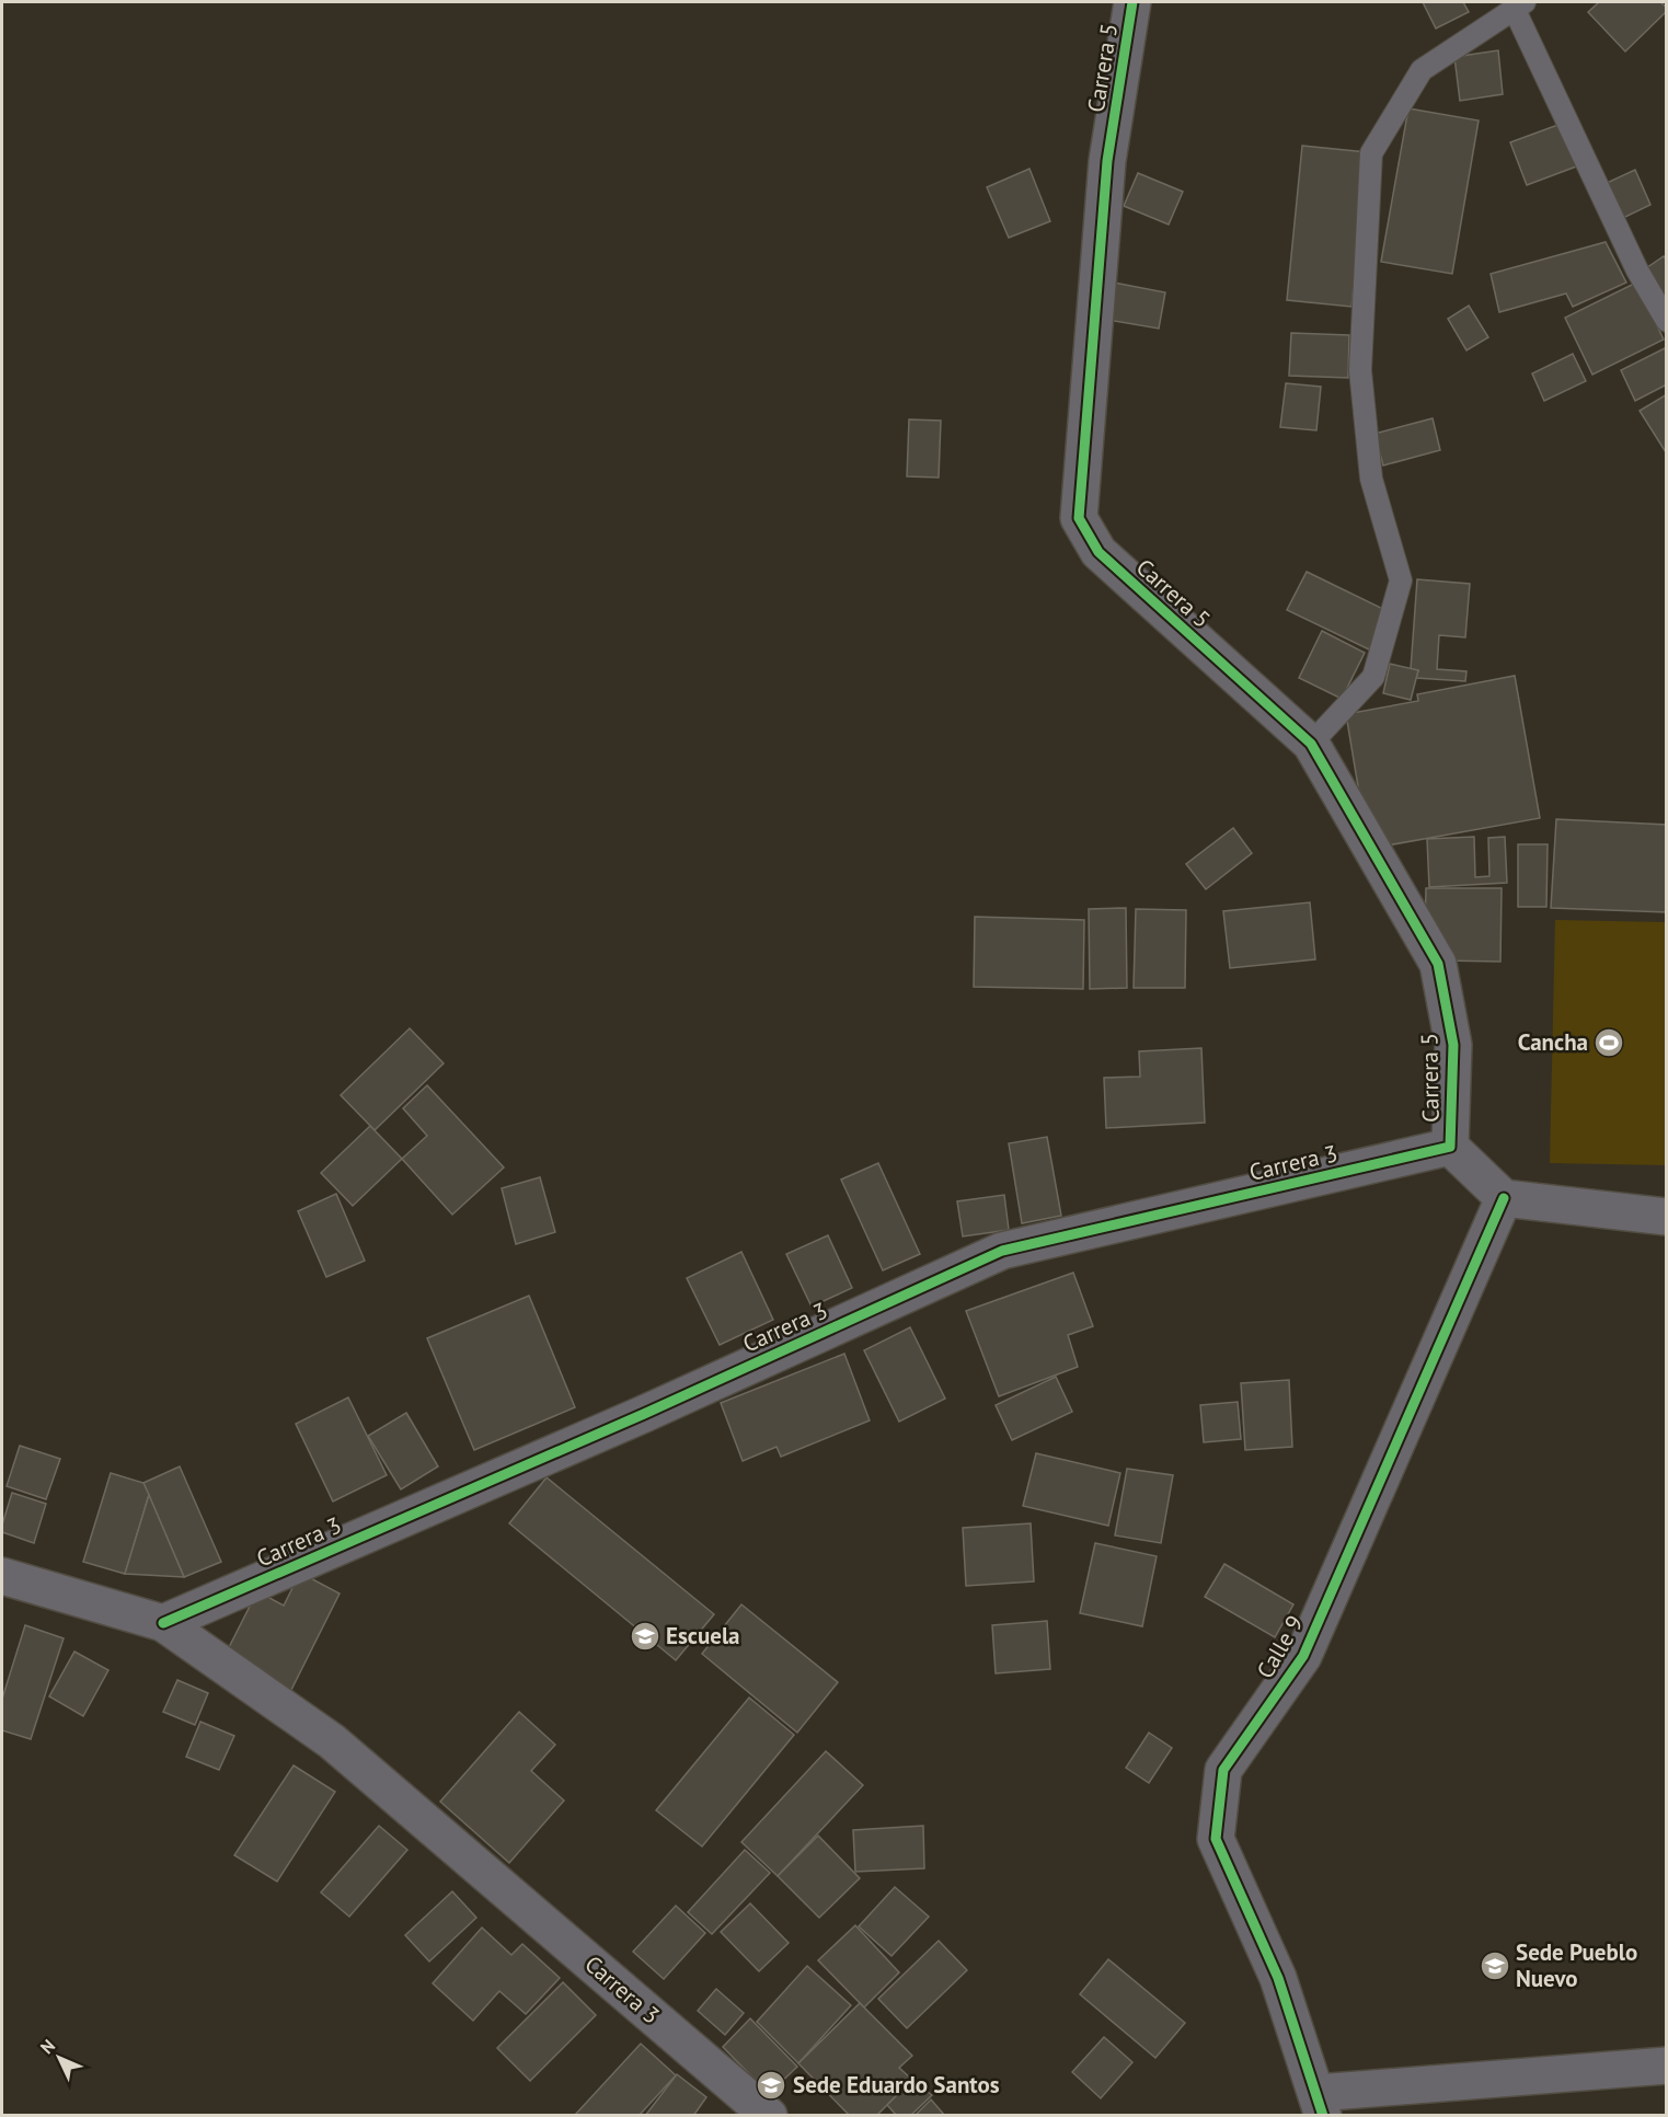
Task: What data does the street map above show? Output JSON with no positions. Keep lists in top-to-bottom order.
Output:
{
  "streets": {
    "street": ["Carrera 5", "Carrera 3", "Calle 9"]
  },
  "crossings": [
    ["Carrera 5", "Carrera 3"]
  ],
  "places": {
    "sports": ["Cancha"],
    "school or university": ["Escuela", "Sede Pueblo Nuevo", "Sede Eduardo Santos"]
  },
  "north": "top left"
}
